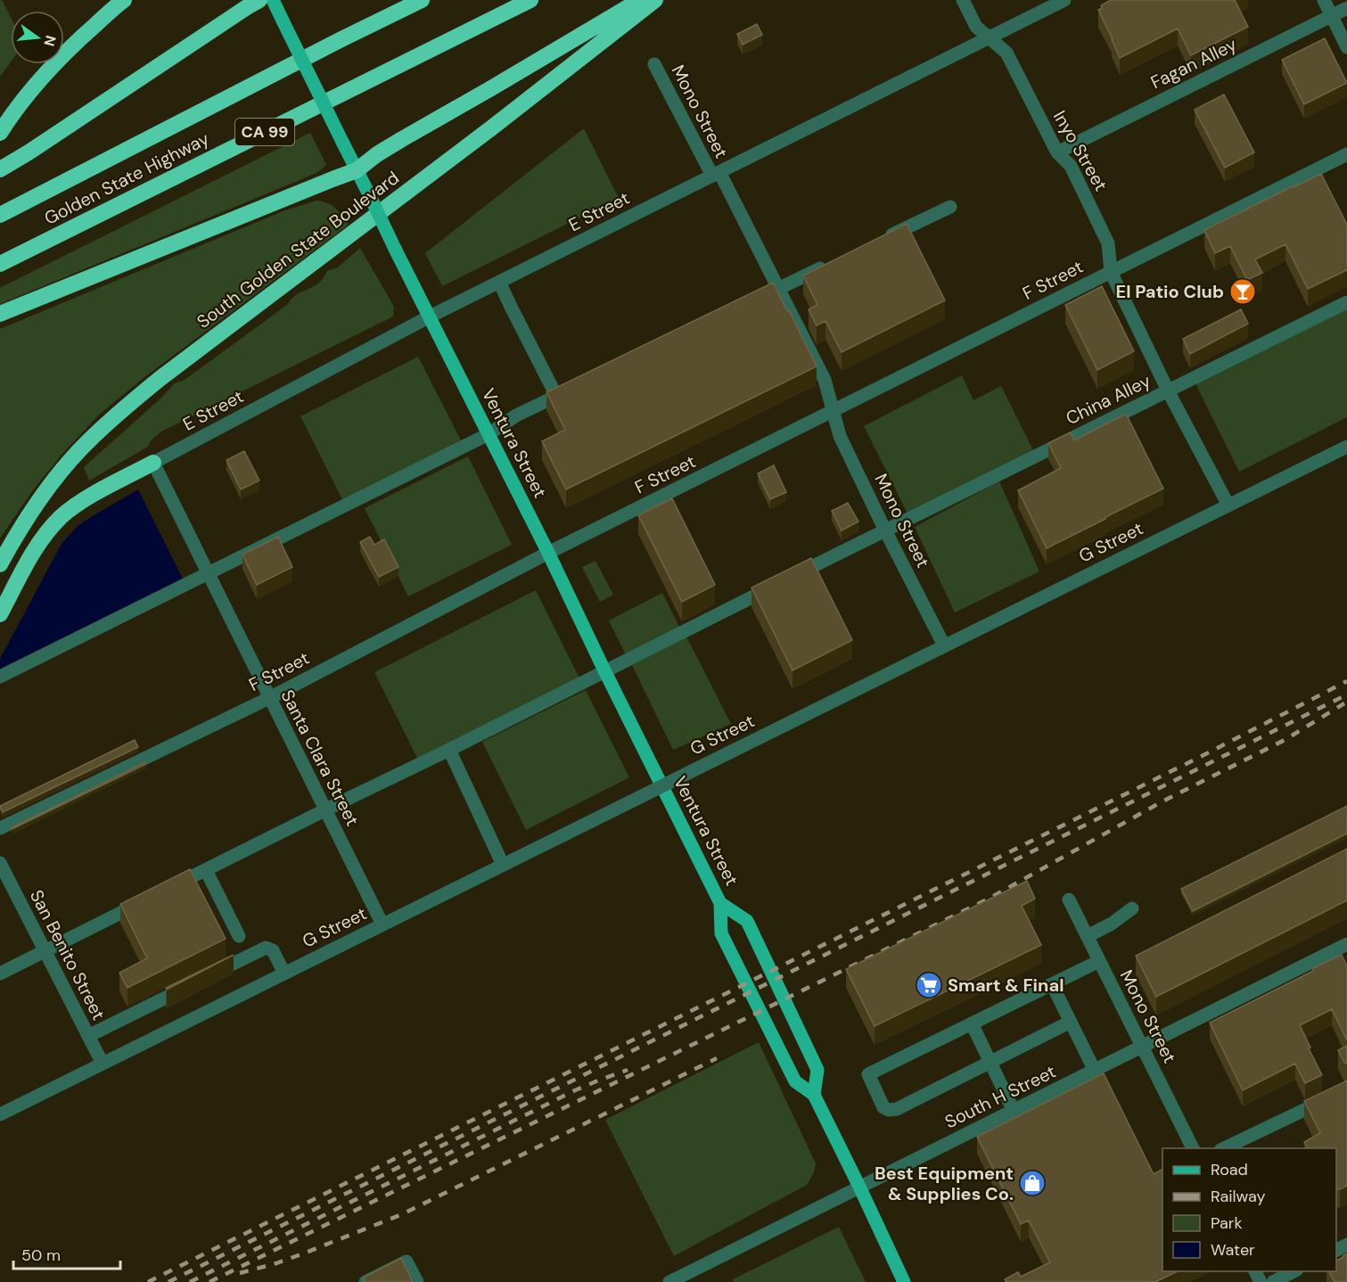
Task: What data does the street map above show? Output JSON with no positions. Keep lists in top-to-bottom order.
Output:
{
  "streets": {
    "highway": ["CA 99", "Golden State Highway", "South Golden State Boulevard"],
    "main road": ["Ventura Street"],
    "street": [
      "Fagan Alley",
      "Mono Street",
      "Inyo Street",
      "E Street",
      "F Street",
      "China Alley",
      "G Street",
      "Santa Clara Street",
      "San Benito Street",
      "South H Street"
    ]
  },
  "crossings": [
    ["Fagan Alley", "Inyo Street"],
    ["Mono Street", "E Street"],
    ["Mono Street", "F Street"],
    ["Mono Street", "China Alley"],
    ["Mono Street", "G Street"],
    ["Mono Street", "South H Street"],
    ["Inyo Street", "E Street"],
    ["Inyo Street", "F Street"],
    ["Inyo Street", "China Alley"],
    ["Inyo Street", "G Street"],
    ["E Street", "Ventura Street"],
    ["E Street", "Santa Clara Street"],
    ["F Street", "Ventura Street"],
    ["F Street", "Santa Clara Street"],
    ["China Alley", "Ventura Street"],
    ["China Alley", "Santa Clara Street"],
    ["Ventura Street", "South H Street"],
    ["G Street", "Santa Clara Street"],
    ["G Street", "San Benito Street"]
  ],
  "places": {
    "bar": ["El Patio Club"],
    "supermarket": ["Smart & Final"],
    "shop": ["Best Equipment & Supplies Co."]
  },
  "legend": [
    "Road",
    "Railway",
    "Park",
    "Water"
  ],
  "scale_bar": "50 m",
  "north": "right"
}
